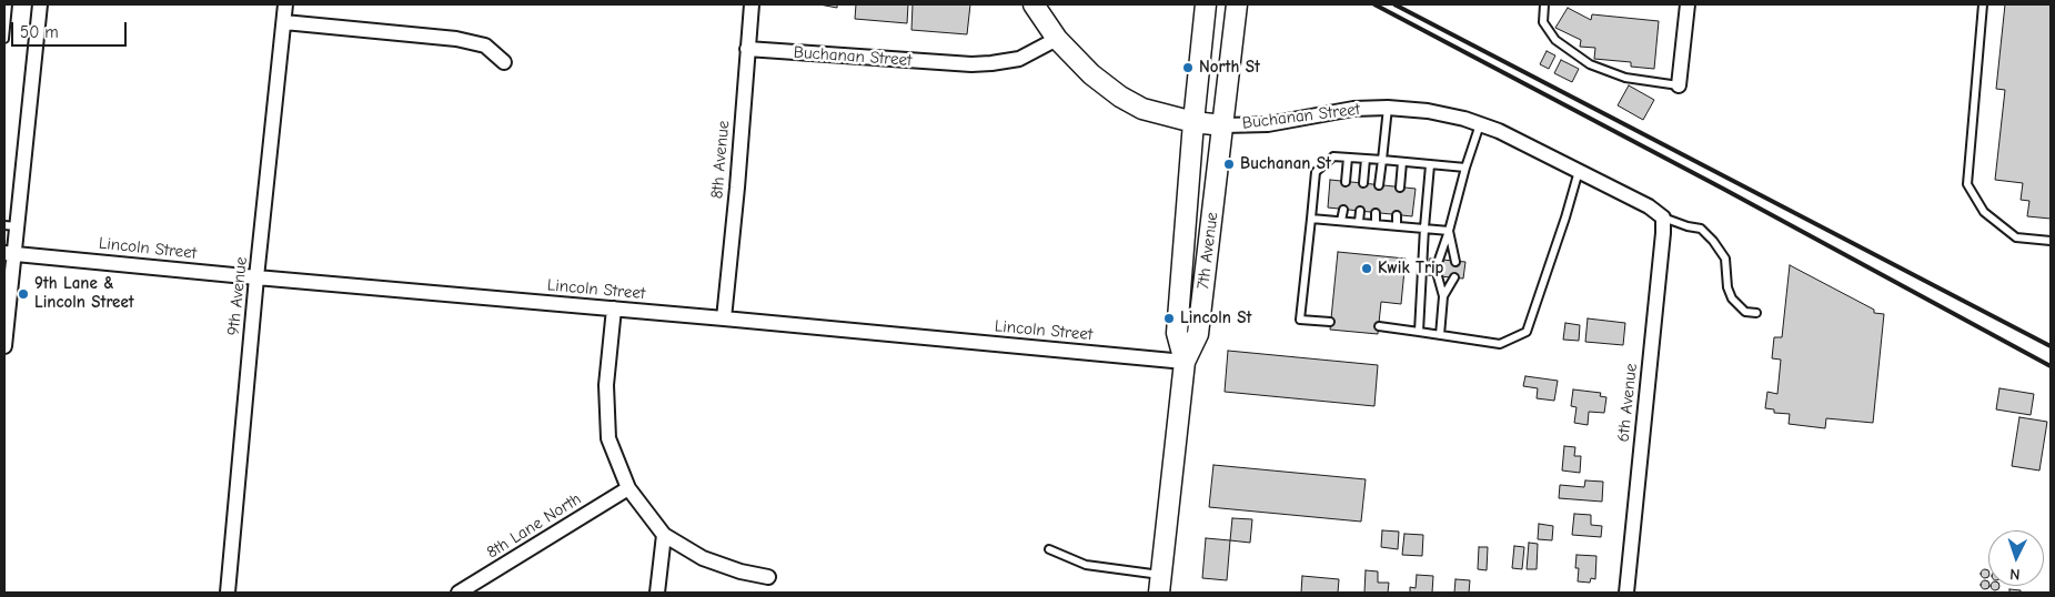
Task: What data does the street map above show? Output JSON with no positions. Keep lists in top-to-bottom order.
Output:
{
  "streets": {
    "street": [
      "Buchanan Street",
      "8th Avenue",
      "Lincoln Street",
      "7th Avenue",
      "9th Avenue",
      "6th Avenue",
      "8th Lane North"
    ]
  },
  "crossings": [
    ["Buchanan Street", "8th Avenue"],
    ["Buchanan Street", "7th Avenue"],
    ["Buchanan Street", "6th Avenue"],
    ["8th Avenue", "Lincoln Street"],
    ["Lincoln Street", "7th Avenue"],
    ["Lincoln Street", "9th Avenue"]
  ],
  "places": [
    "North St",
    "Buchanan St",
    "Kwik Trip",
    "9th Lane & Lincoln Street",
    "Lincoln St"
  ],
  "scale_bar": "50 m",
  "north": "bottom"
}
